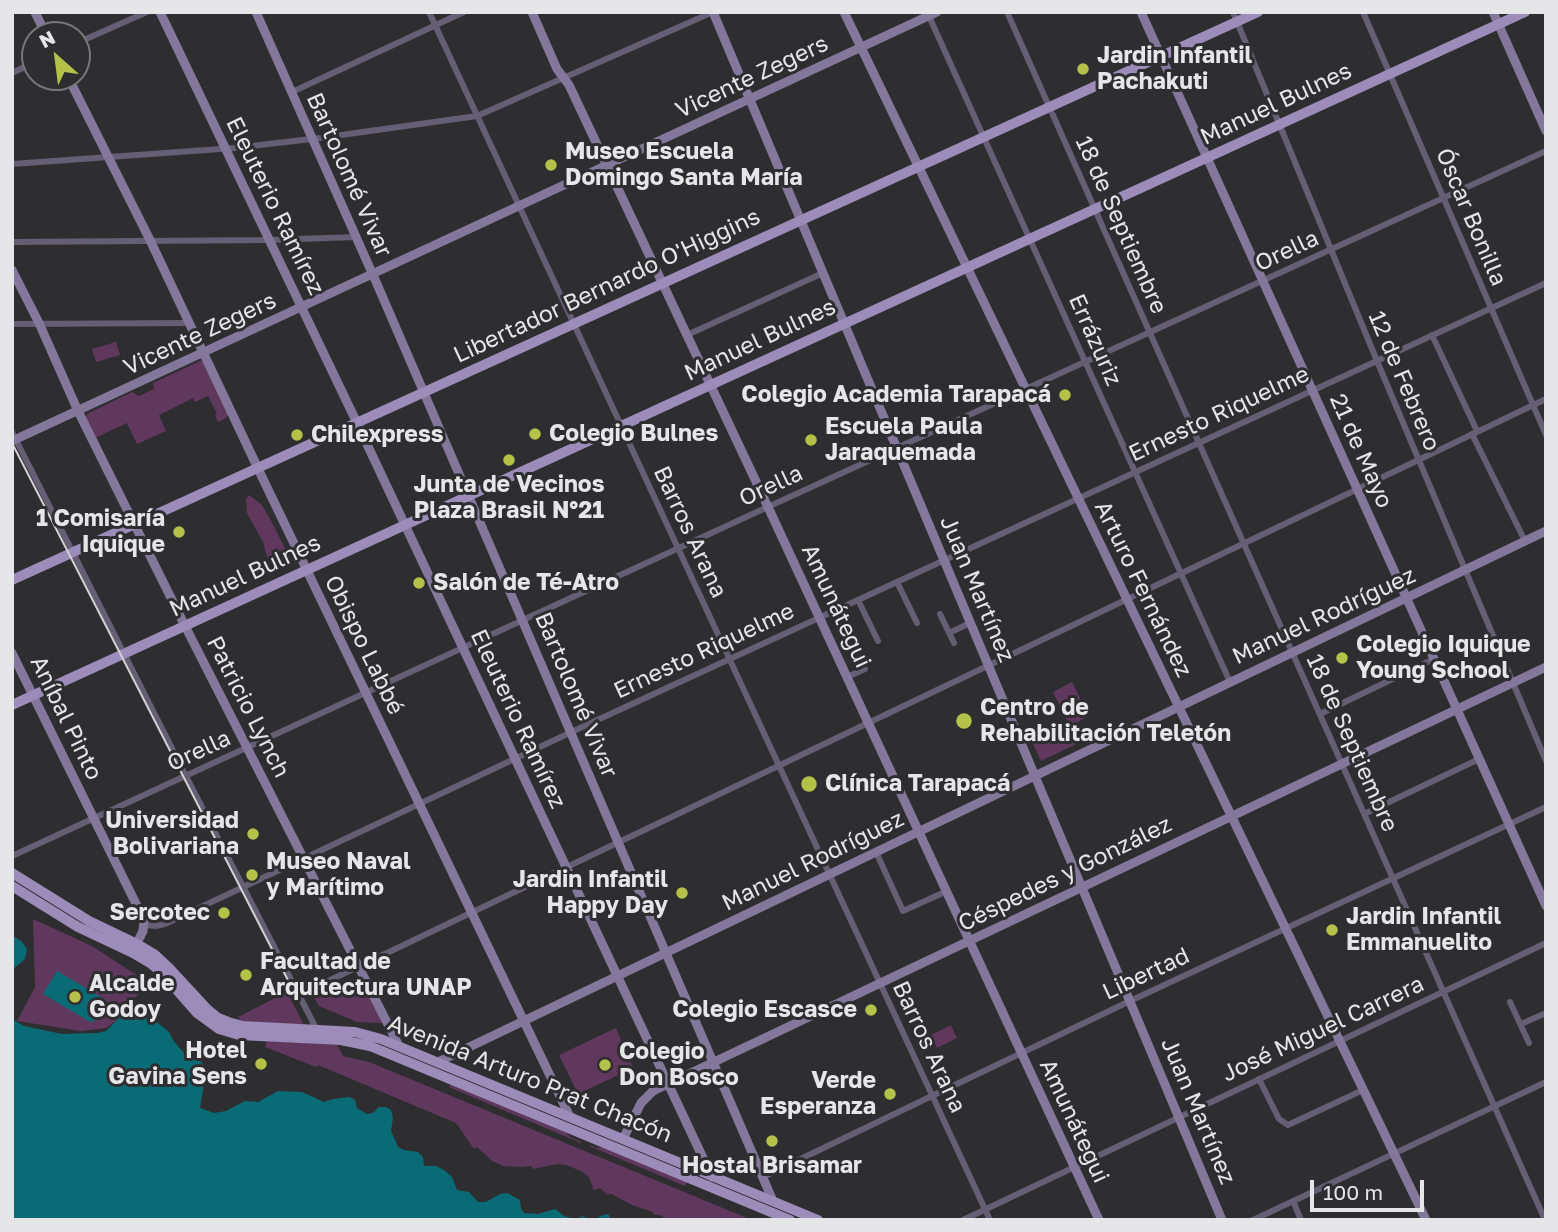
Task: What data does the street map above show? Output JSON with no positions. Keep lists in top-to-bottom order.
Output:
{
  "streets": {
    "main road": ["Manuel Bulnes", "Libertador Bernardo O'Higgins", "Avenida Arturo Prat Chacón"],
    "street": [
      "Vicente Zegers",
      "Bartolomé Vivar",
      "Eleuterio Ramírez",
      "Óscar Bonilla",
      "18 de Septiembre",
      "Orella",
      "Errázuriz",
      "12 de Febrero",
      "Ernesto Riquelme",
      "21 de Mayo",
      "Barros Arana",
      "Juan Martínez",
      "Arturo Fernández",
      "Amunátegui",
      "Manuel Rodríguez",
      "Obispo Labbé",
      "Patricio Lynch",
      "Aníbal Pinto",
      "Céspedes y González",
      "Libertad",
      "José Miguel Carrera"
    ]
  },
  "crossings": [
    ["Vicente Zegers", "Bartolomé Vivar"],
    ["Vicente Zegers", "Eleuterio Ramírez"],
    ["Vicente Zegers", "Errázuriz"],
    ["Vicente Zegers", "Barros Arana"],
    ["Vicente Zegers", "Juan Martínez"],
    ["Vicente Zegers", "Arturo Fernández"],
    ["Vicente Zegers", "Amunátegui"],
    ["Vicente Zegers", "Obispo Labbé"],
    ["Vicente Zegers", "Patricio Lynch"],
    ["Manuel Bulnes", "Bartolomé Vivar"],
    ["Manuel Bulnes", "Eleuterio Ramírez"],
    ["Manuel Bulnes", "Óscar Bonilla"],
    ["Manuel Bulnes", "18 de Septiembre"],
    ["Manuel Bulnes", "Errázuriz"],
    ["Manuel Bulnes", "12 de Febrero"],
    ["Manuel Bulnes", "21 de Mayo"],
    ["Manuel Bulnes", "Barros Arana"],
    ["Manuel Bulnes", "Juan Martínez"],
    ["Manuel Bulnes", "Arturo Fernández"],
    ["Manuel Bulnes", "Amunátegui"],
    ["Manuel Bulnes", "Obispo Labbé"],
    ["Manuel Bulnes", "Patricio Lynch"],
    ["Manuel Bulnes", "Aníbal Pinto"],
    ["Bartolomé Vivar", "Orella"],
    ["Bartolomé Vivar", "Libertador Bernardo O'Higgins"],
    ["Bartolomé Vivar", "Ernesto Riquelme"],
    ["Bartolomé Vivar", "Manuel Rodríguez"],
    ["Bartolomé Vivar", "Céspedes y González"],
    ["Bartolomé Vivar", "Libertad"],
    ["Bartolomé Vivar", "Avenida Arturo Prat Chacón"],
    ["Eleuterio Ramírez", "Orella"],
    ["Eleuterio Ramírez", "Libertador Bernardo O'Higgins"],
    ["Eleuterio Ramírez", "Ernesto Riquelme"],
    ["Eleuterio Ramírez", "Manuel Rodríguez"],
    ["Eleuterio Ramírez", "Céspedes y González"],
    ["Eleuterio Ramírez", "Avenida Arturo Prat Chacón"],
    ["Óscar Bonilla", "Orella"],
    ["Óscar Bonilla", "Ernesto Riquelme"],
    ["18 de Septiembre", "Orella"],
    ["18 de Septiembre", "Libertador Bernardo O'Higgins"],
    ["18 de Septiembre", "Ernesto Riquelme"],
    ["18 de Septiembre", "Manuel Rodríguez"],
    ["18 de Septiembre", "Céspedes y González"],
    ["18 de Septiembre", "Libertad"],
    ["18 de Septiembre", "José Miguel Carrera"],
    ["Orella", "Errázuriz"],
    ["Orella", "12 de Febrero"],
    ["Orella", "21 de Mayo"],
    ["Orella", "Barros Arana"],
    ["Orella", "Juan Martínez"],
    ["Orella", "Arturo Fernández"],
    ["Orella", "Amunátegui"],
    ["Orella", "Obispo Labbé"],
    ["Orella", "Patricio Lynch"],
    ["Orella", "Aníbal Pinto"],
    ["Libertador Bernardo O'Higgins", "Errázuriz"],
    ["Libertador Bernardo O'Higgins", "12 de Febrero"],
    ["Libertador Bernardo O'Higgins", "21 de Mayo"],
    ["Libertador Bernardo O'Higgins", "Barros Arana"],
    ["Libertador Bernardo O'Higgins", "Juan Martínez"],
    ["Libertador Bernardo O'Higgins", "Arturo Fernández"],
    ["Libertador Bernardo O'Higgins", "Amunátegui"],
    ["Libertador Bernardo O'Higgins", "Obispo Labbé"],
    ["Libertador Bernardo O'Higgins", "Patricio Lynch"],
    ["Errázuriz", "Ernesto Riquelme"],
    ["Errázuriz", "Manuel Rodríguez"],
    ["12 de Febrero", "Ernesto Riquelme"],
    ["12 de Febrero", "Manuel Rodríguez"],
    ["12 de Febrero", "Céspedes y González"],
    ["Ernesto Riquelme", "21 de Mayo"],
    ["Ernesto Riquelme", "Barros Arana"],
    ["Ernesto Riquelme", "Juan Martínez"],
    ["Ernesto Riquelme", "Arturo Fernández"],
    ["Ernesto Riquelme", "Amunátegui"],
    ["Ernesto Riquelme", "Obispo Labbé"],
    ["Ernesto Riquelme", "Patricio Lynch"],
    ["Ernesto Riquelme", "Aníbal Pinto"],
    ["21 de Mayo", "Manuel Rodríguez"],
    ["21 de Mayo", "Céspedes y González"],
    ["21 de Mayo", "Libertad"],
    ["Barros Arana", "Manuel Rodríguez"],
    ["Barros Arana", "Céspedes y González"],
    ["Barros Arana", "Libertad"],
    ["Barros Arana", "José Miguel Carrera"],
    ["Juan Martínez", "Manuel Rodríguez"],
    ["Juan Martínez", "Céspedes y González"],
    ["Juan Martínez", "Libertad"],
    ["Juan Martínez", "José Miguel Carrera"],
    ["Arturo Fernández", "Manuel Rodríguez"],
    ["Arturo Fernández", "Céspedes y González"],
    ["Arturo Fernández", "Libertad"],
    ["Arturo Fernández", "José Miguel Carrera"],
    ["Amunátegui", "Manuel Rodríguez"],
    ["Amunátegui", "Céspedes y González"],
    ["Amunátegui", "Libertad"],
    ["Amunátegui", "José Miguel Carrera"],
    ["Manuel Rodríguez", "Obispo Labbé"],
    ["Manuel Rodríguez", "Avenida Arturo Prat Chacón"],
    ["Obispo Labbé", "Avenida Arturo Prat Chacón"],
    ["Patricio Lynch", "Avenida Arturo Prat Chacón"],
    ["Céspedes y González", "Avenida Arturo Prat Chacón"]
  ],
  "places": [
    "Jardin Infantil Pachakuti",
    "Museo Escuela Domingo Santa María",
    "Colegio Academia Tarapacá",
    "Colegio Bulnes",
    "Chilexpress",
    "Escuela Paula Jaraquemada",
    "Junta de Vecinos Plaza Brasil N°21",
    "1 Comisaría Iquique",
    "Salón de Té-Atro",
    "Colegio Iquique Young School",
    "Centro de Rehabilitación Teletón",
    "Clínica Tarapacá",
    "Universidad Bolivariana",
    "Museo Naval y Marítimo",
    "Jardin Infantil Happy Day",
    "Sercotec",
    "Jardin Infantil Emmanuelito",
    "Facultad de Arquitectura UNAP",
    "Alcalde Godoy",
    "Colegio Escasce",
    "Hotel Gavina Sens",
    "Colegio Don Bosco",
    "Verde Esperanza",
    "Hostal Brisamar"
  ],
  "scale_bar": "100 m",
  "north": "top left"
}
